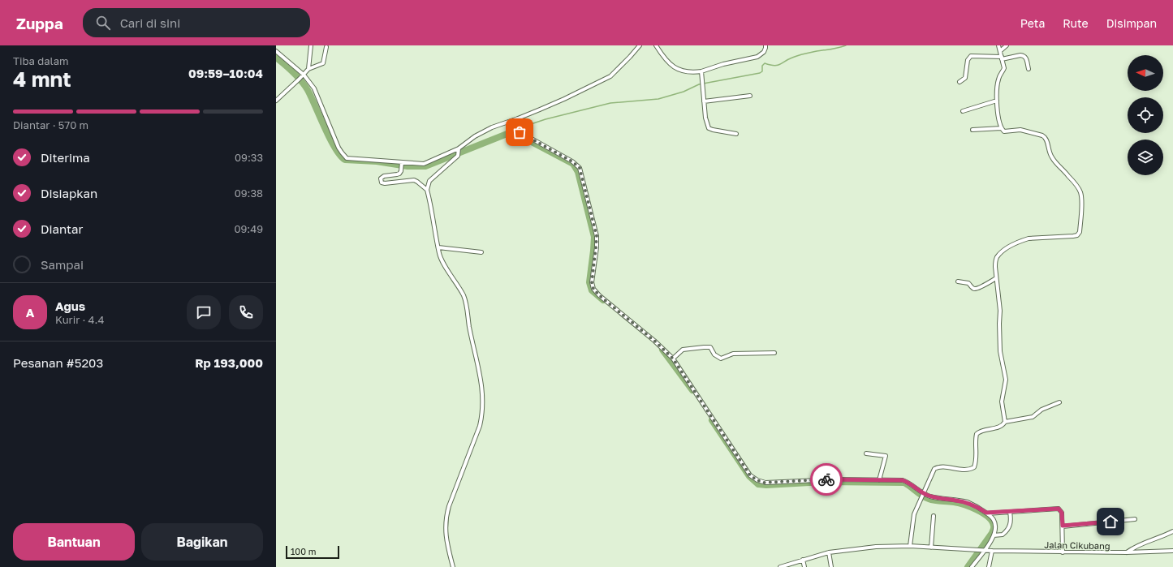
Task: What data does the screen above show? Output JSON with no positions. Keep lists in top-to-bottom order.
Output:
{
  "streets": {
    "street": ["Jalan Cikubang"]
  },
  "scale_bar": "100 m",
  "north": "left",
  "page": {
    "header": "Zuppa",
    "search": "Cari di sini",
    "nav": ["Peta", "Rute", "Disimpan"],
    "heading": ["4 mnt", "Tiba dalam", "09:59–10:04"],
    "panel": [
      "Agus",
      "Kurir · 4.4",
      "Pesanan #5203",
      "Rp 193,000"
    ],
    "bar": "Diantar · 570 m",
    "list": [
      ["Diterima", "09:33"],
      ["Disiapkan", "09:38"],
      ["Diantar", "09:49"],
      "Sampai"
    ],
    "round": "A",
    "buttons": ["Bantuan", "Bagikan"],
    "scale": "100 m"
  }
}
